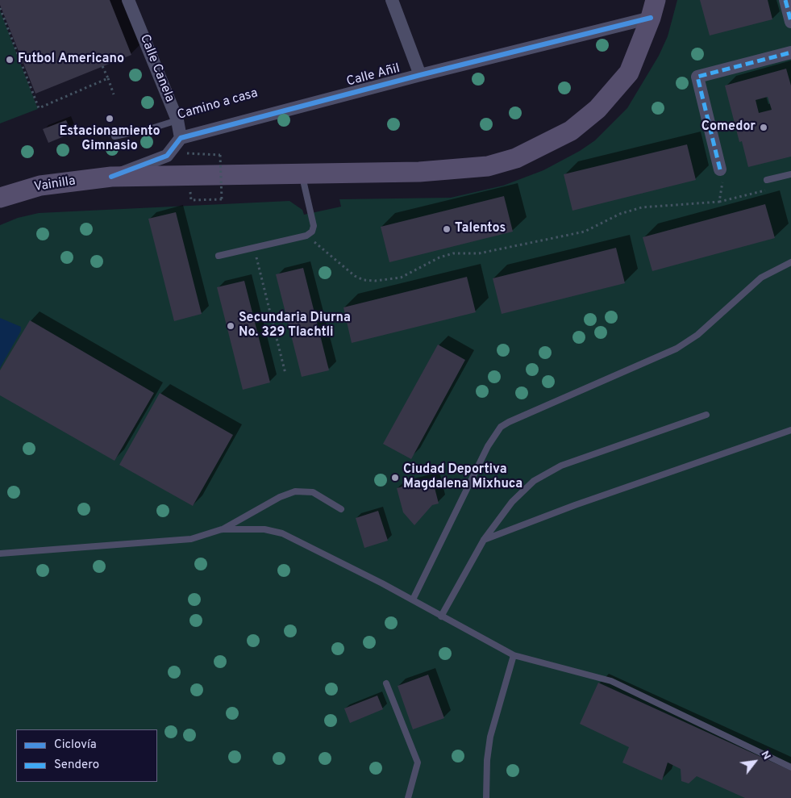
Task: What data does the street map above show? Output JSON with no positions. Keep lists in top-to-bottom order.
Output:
{
  "streets": {
    "main road": ["Calle Añil", "Vainilla"],
    "street": ["Calle Canela"]
  },
  "crossings": [
    ["Calle Canela", "Calle Añil"],
    ["Calle Añil", "Vainilla"]
  ],
  "places": [
    "Futbol Americano",
    "Estacionamiento Gimnasio",
    "Comedor",
    "Talentos",
    "Secundaria Diurna No. 329 Tlachtli",
    "Ciudad Deportiva Magdalena Mixhuca"
  ],
  "legend": ["Ciclovía", "Sendero"],
  "north": "top right"
}
